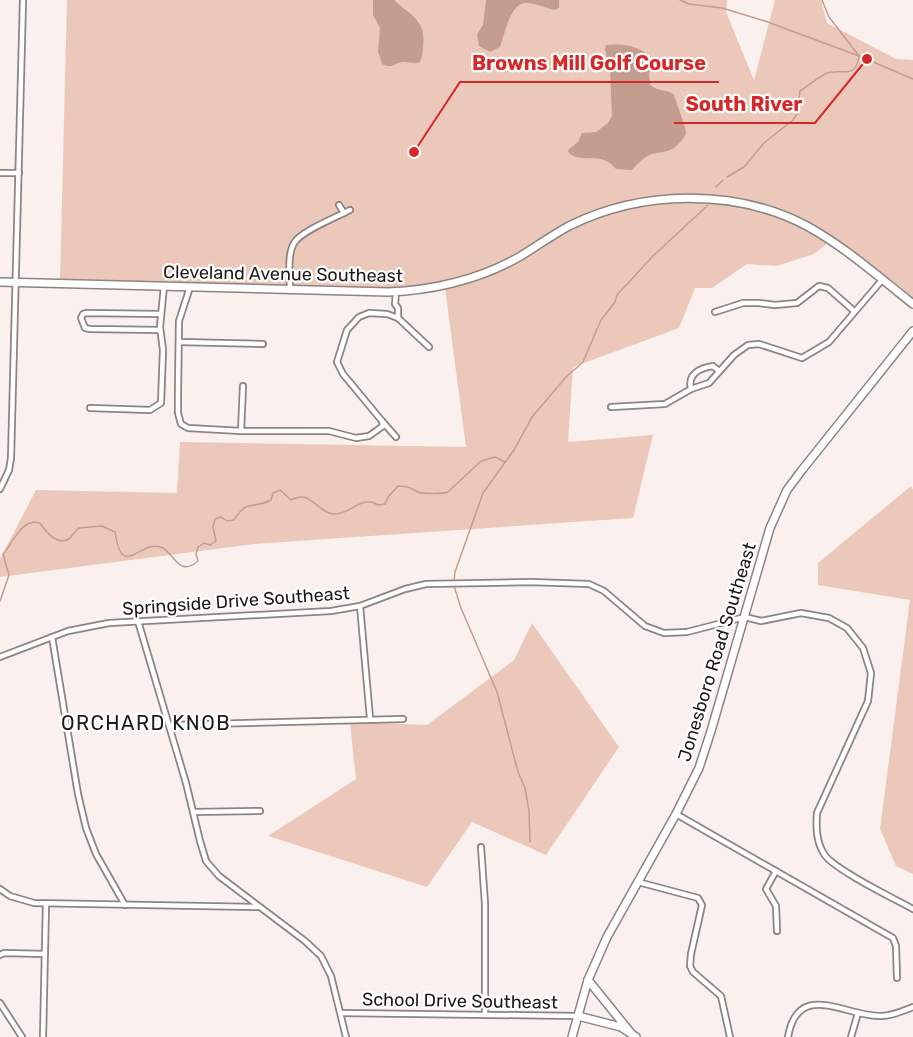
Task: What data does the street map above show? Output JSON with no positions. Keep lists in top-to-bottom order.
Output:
{
  "streets": {
    "main road": ["Cleveland Avenue Southeast", "Jonesboro Road Southeast"],
    "street": ["Springside Drive Southeast", "School Drive Southeast"]
  },
  "crossings": [
    ["Springside Drive Southeast", "Jonesboro Road Southeast"],
    ["Jonesboro Road Southeast", "School Drive Southeast"]
  ],
  "districts": ["ORCHARD KNOB"],
  "places": ["South River", "Browns Mill Golf Course"]
}
